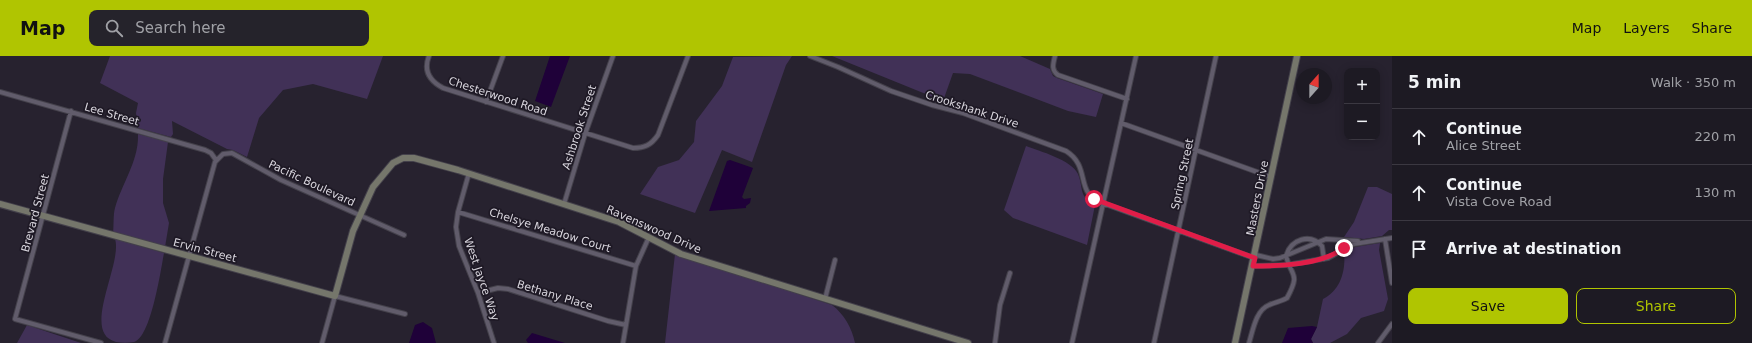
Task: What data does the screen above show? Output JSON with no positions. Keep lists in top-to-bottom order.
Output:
{
  "streets": {
    "street": [
      "Chesterwood Road",
      "Crookshank Drive",
      "Lee Street",
      "Ashbrook Street",
      "Spring Street",
      "Pacific Boulevard",
      "Masters Drive",
      "Brevard Street",
      "Ravenswood Drive",
      "Chelsye Meadow Court",
      "Ervin Street",
      "West Jayce Way",
      "Bethany Place"
    ]
  },
  "crossings": [
    ["Chesterwood Road", "Ashbrook Street"],
    ["Crookshank Drive", "Spring Street"],
    ["Crookshank Drive", "Masters Drive"],
    ["Lee Street", "Pacific Boulevard"],
    ["Lee Street", "Brevard Street"],
    ["Ashbrook Street", "Ravenswood Drive"],
    ["Pacific Boulevard", "Ravenswood Drive"],
    ["Brevard Street", "Ervin Street"],
    ["Ravenswood Drive", "Ervin Street"],
    ["Ravenswood Drive", "West Jayce Way"],
    ["Chelsye Meadow Court", "West Jayce Way"],
    ["West Jayce Way", "Bethany Place"]
  ],
  "north": "top",
  "page": {
    "header": "Map",
    "search": "Search here",
    "nav": ["Map", "Layers", "Share"],
    "heading": ["5 min", "Walk · 350 m"],
    "map_buttons": ["+", "−"],
    "list": [
      ["Continue", "Alice Street", "220 m"],
      ["Continue", "Vista Cove Road", "130 m"],
      "Arrive at destination"
    ],
    "buttons": ["Save", "Share"]
  }
}
